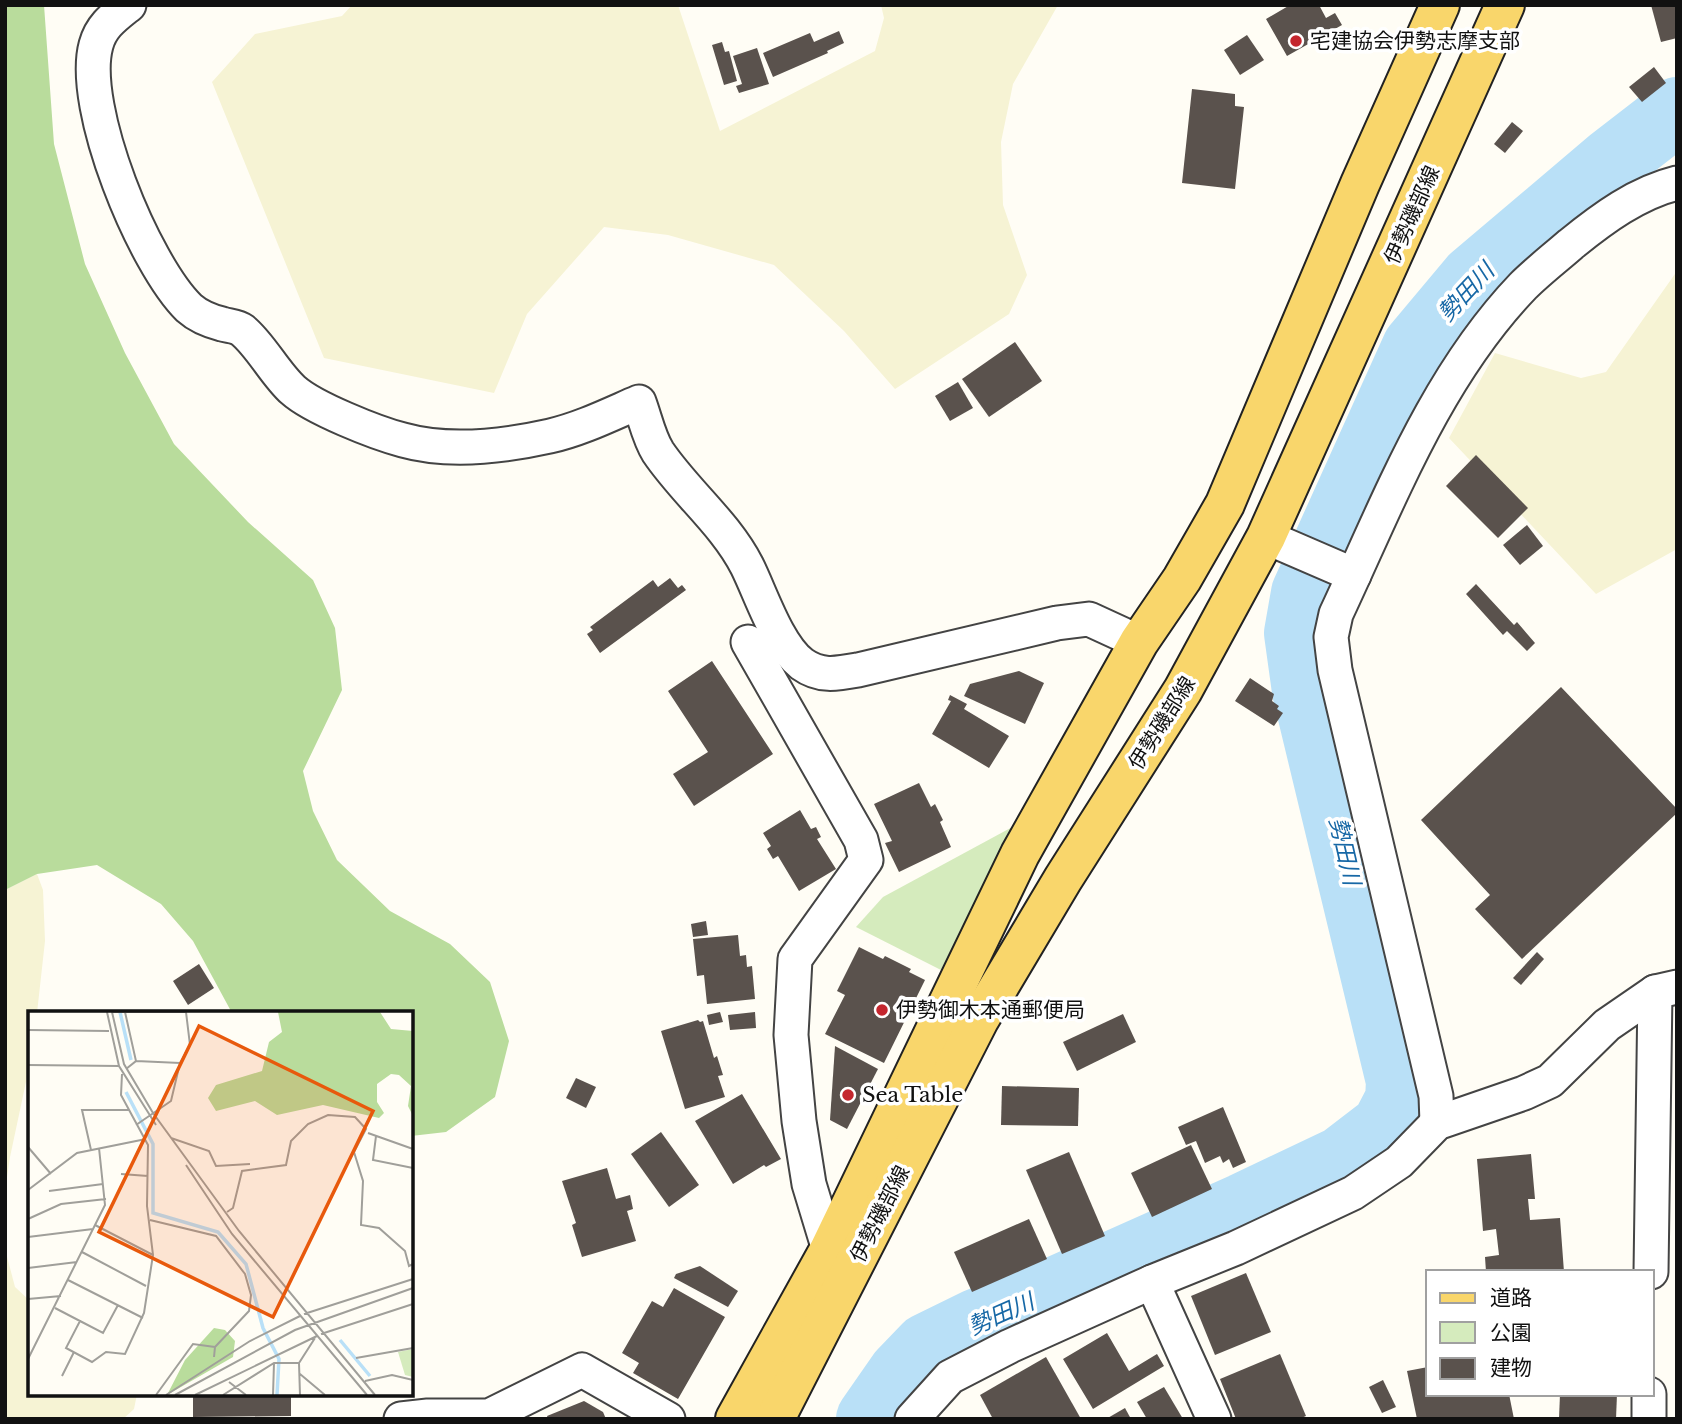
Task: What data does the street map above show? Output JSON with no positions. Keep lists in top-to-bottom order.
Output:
{
  "streets": {
    "main road": ["伊勢磯部線"]
  },
  "water": ["勢田川"],
  "places": ["宅建協会伊勢志摩支部", "伊勢御木本通郵便局", "Sea Table"],
  "legend": ["道路", "公園", "建物"]
}
